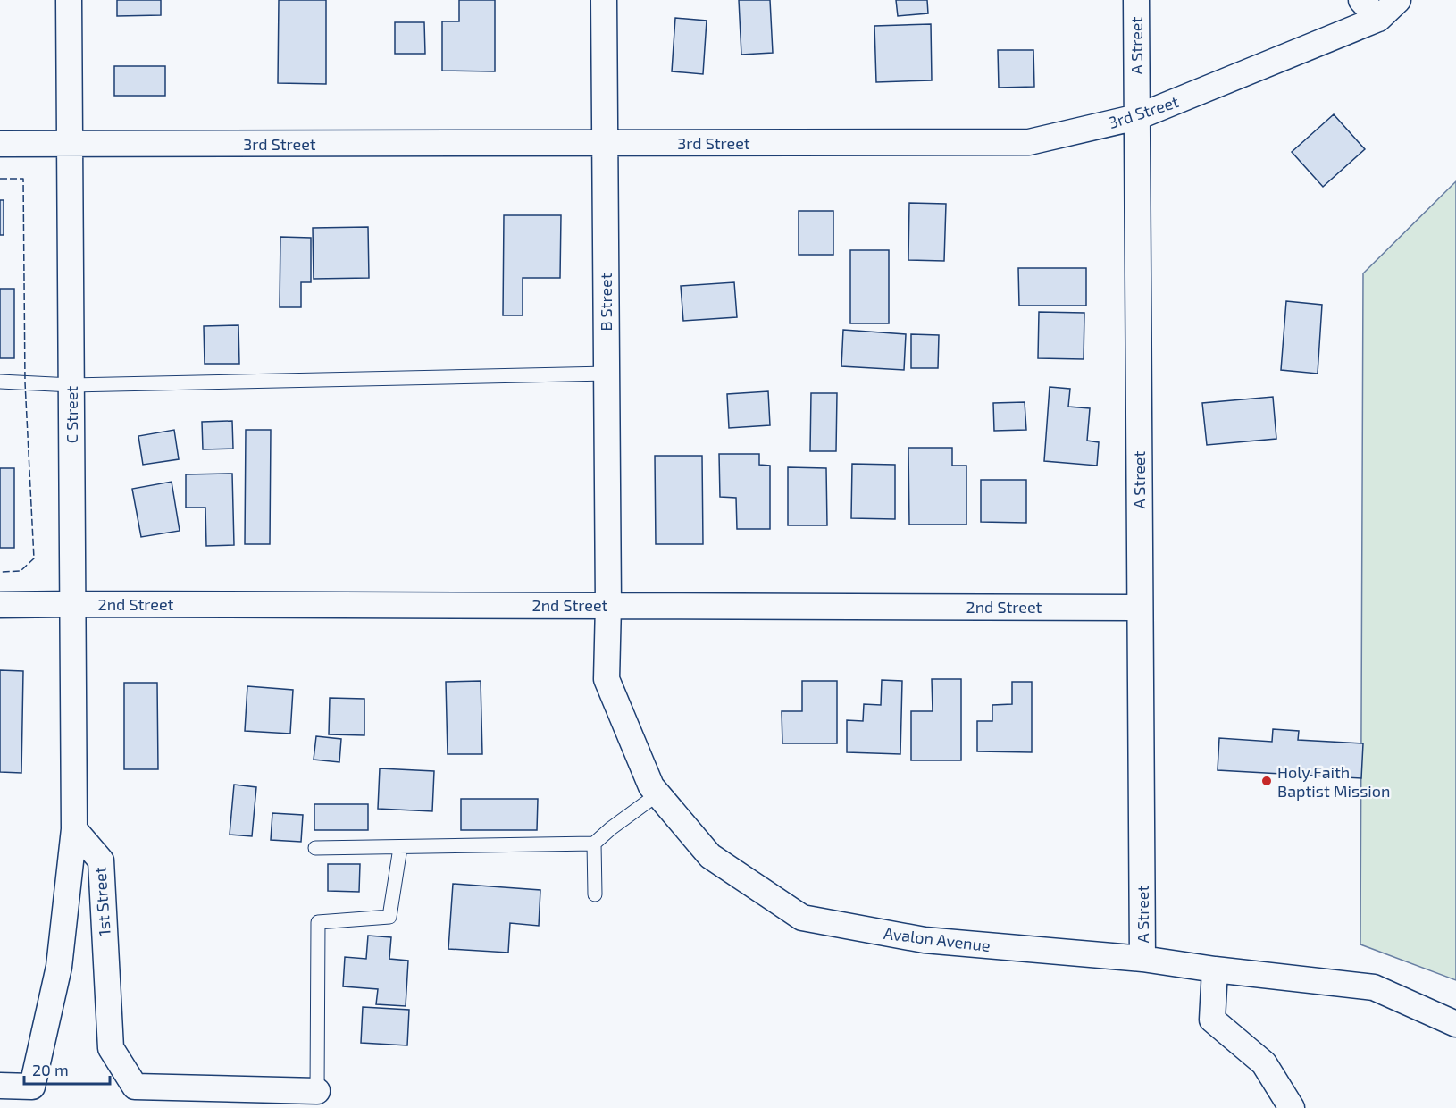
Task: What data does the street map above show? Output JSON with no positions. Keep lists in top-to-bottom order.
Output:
{
  "streets": {
    "street": [
      "A Street",
      "3rd Street",
      "B Street",
      "C Street",
      "2nd Street",
      "1st Street",
      "Avalon Avenue"
    ]
  },
  "crossings": [
    ["A Street", "3rd Street"],
    ["A Street", "2nd Street"],
    ["A Street", "Avalon Avenue"],
    ["3rd Street", "B Street"],
    ["3rd Street", "C Street"],
    ["B Street", "2nd Street"],
    ["B Street", "Avalon Avenue"],
    ["C Street", "2nd Street"],
    ["C Street", "1st Street"],
    ["2nd Street", "Avalon Avenue"]
  ],
  "places": ["Holy Faith Baptist Mission"],
  "scale_bar": "20 m"
}
